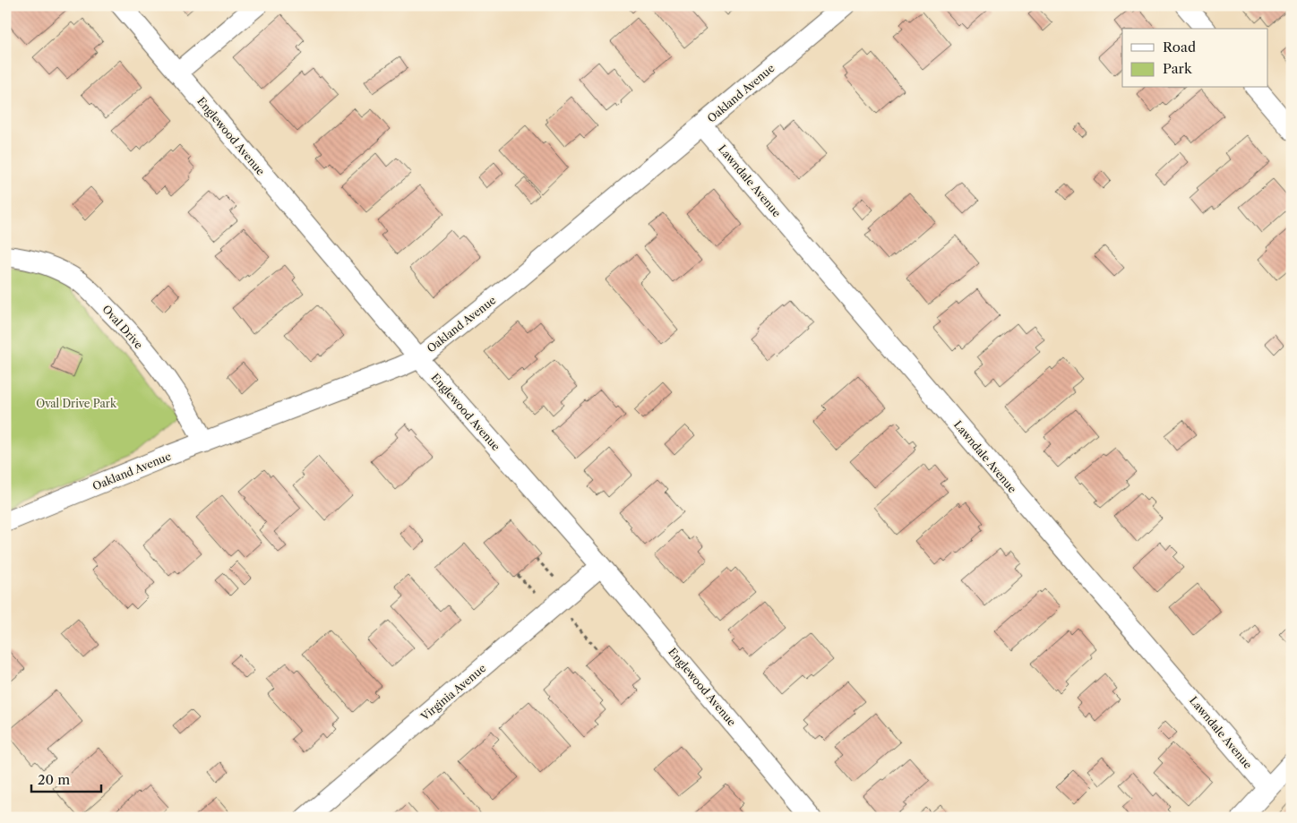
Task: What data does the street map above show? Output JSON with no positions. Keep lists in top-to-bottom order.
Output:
{
  "streets": {
    "street": [
      "Oakland Avenue",
      "Englewood Avenue",
      "Lawndale Avenue",
      "Oval Drive",
      "Virginia Avenue"
    ]
  },
  "crossings": [
    ["Oakland Avenue", "Englewood Avenue"],
    ["Oakland Avenue", "Lawndale Avenue"],
    ["Oakland Avenue", "Oval Drive"],
    ["Englewood Avenue", "Virginia Avenue"]
  ],
  "parks": ["Oval Drive Park"],
  "legend": ["Road", "Park"],
  "scale_bar": "20 m"
}
